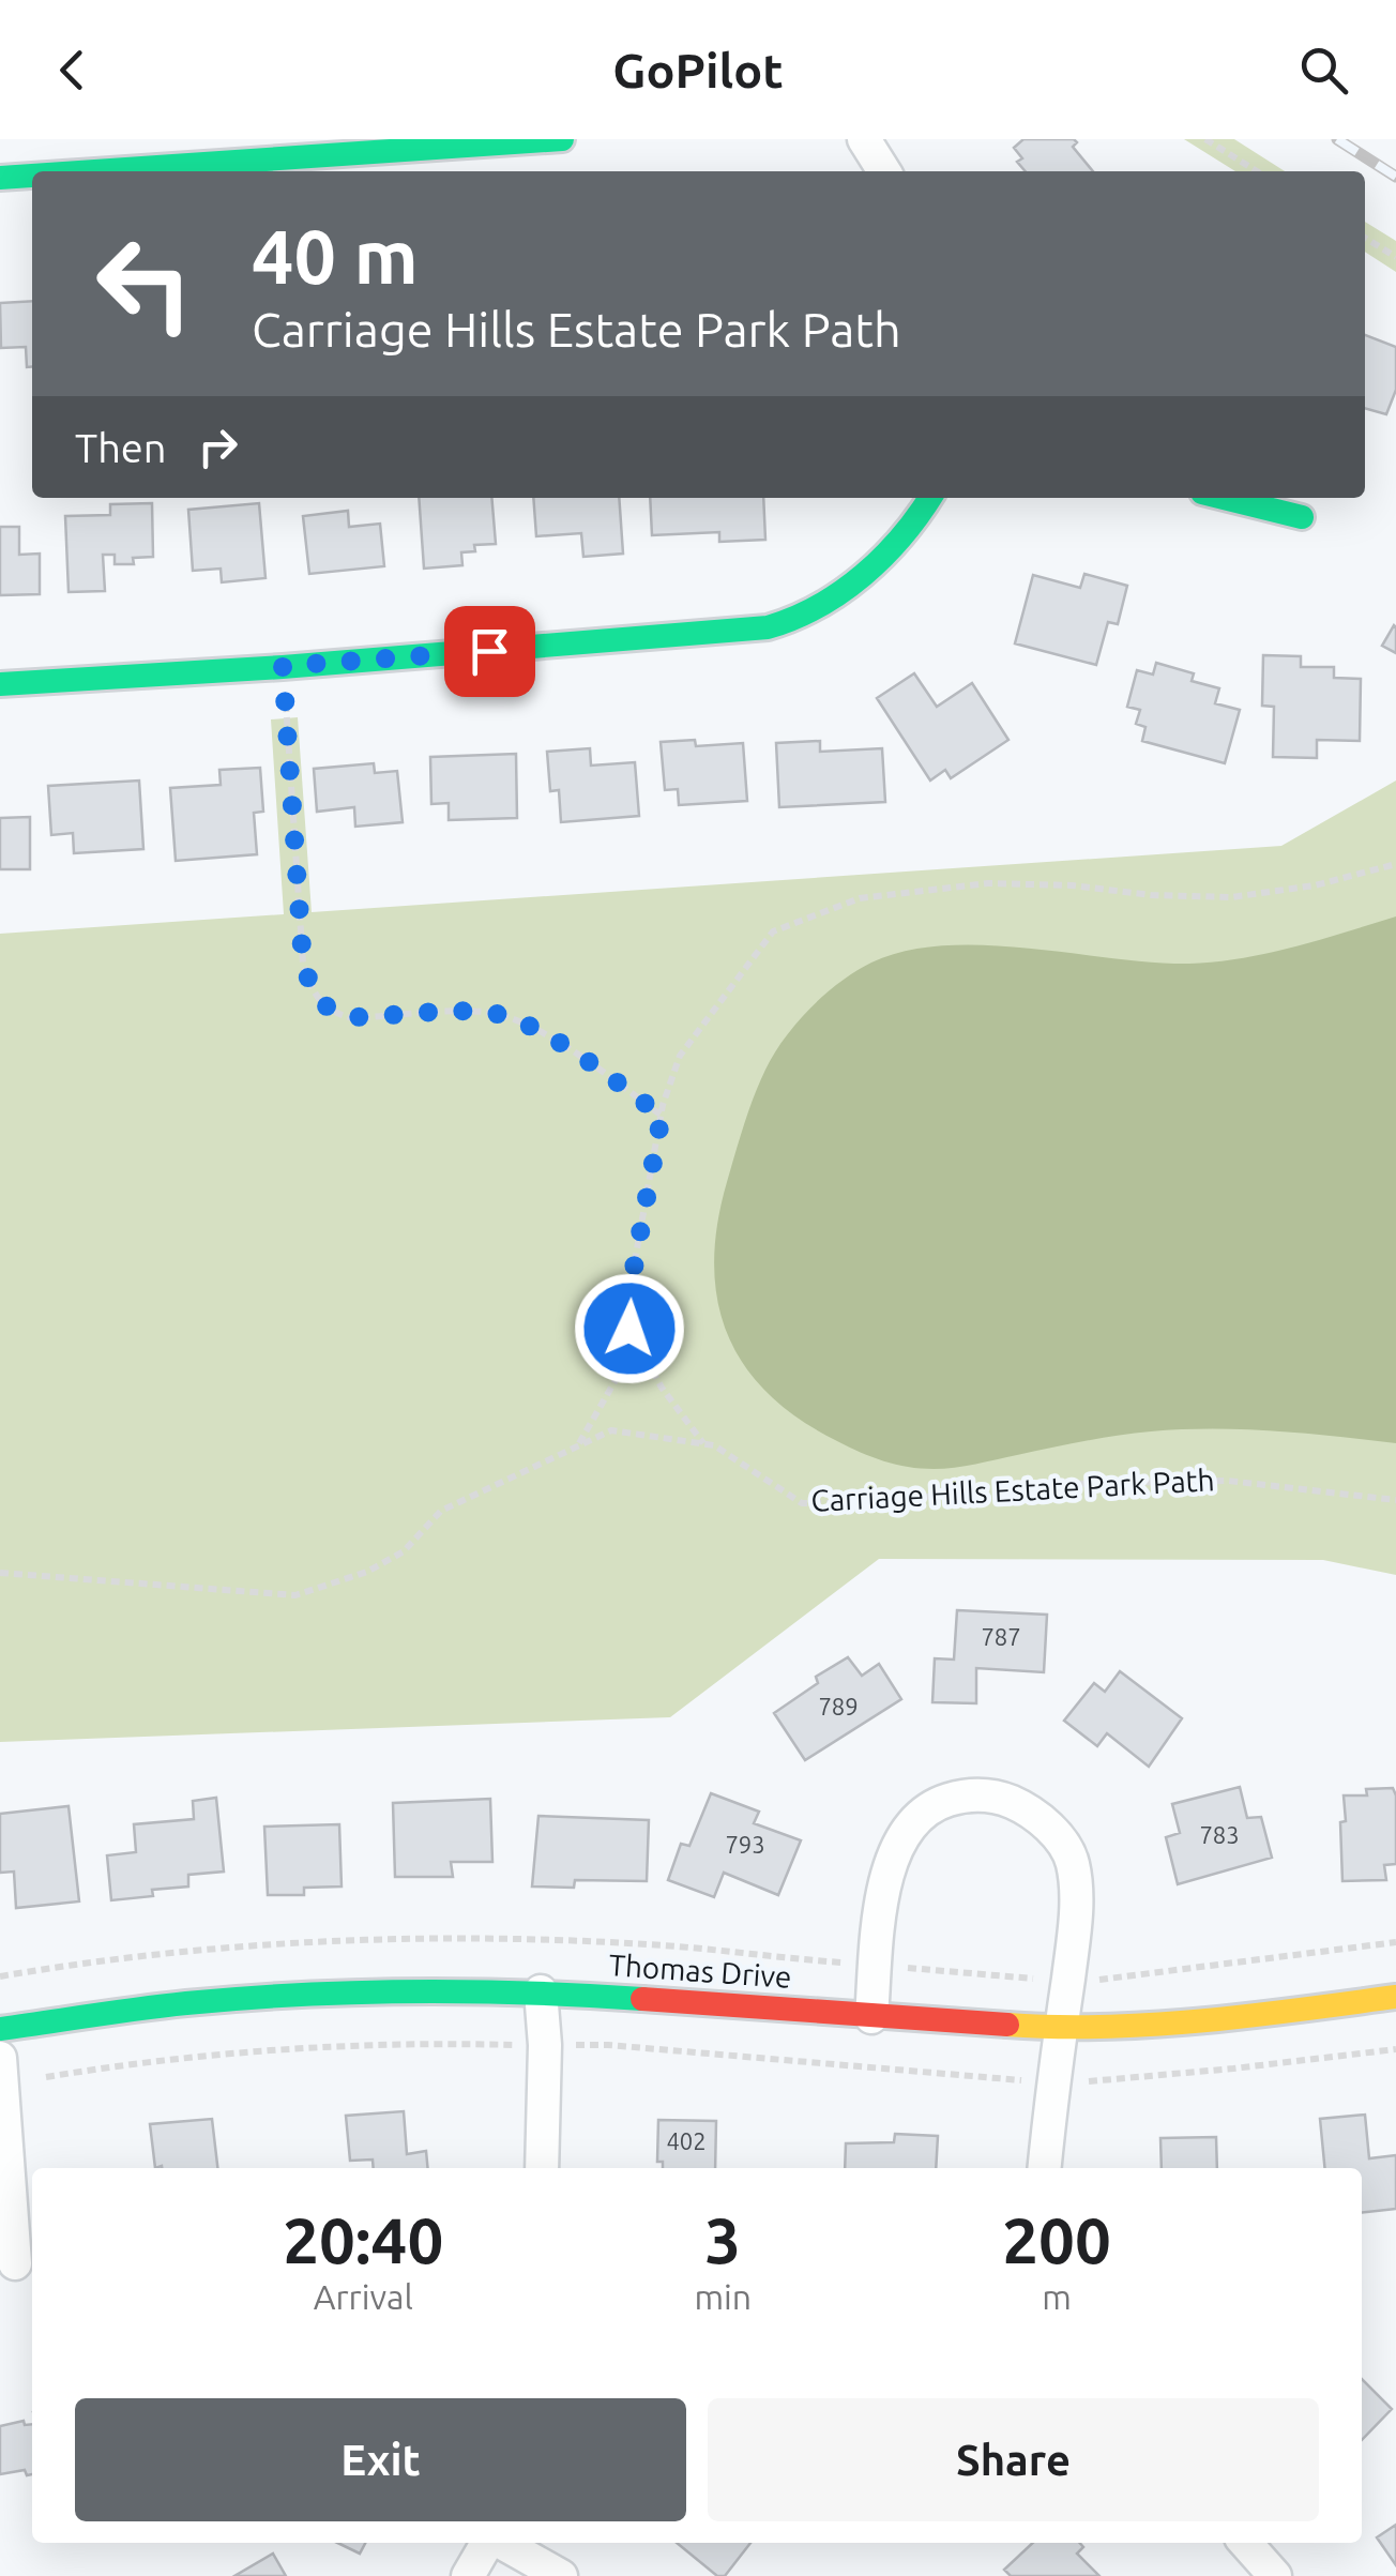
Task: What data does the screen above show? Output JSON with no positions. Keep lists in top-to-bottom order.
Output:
{
  "streets": {
    "street": ["Thomas Drive"],
    "path": ["Carriage Hills Estate Park Path"]
  },
  "house_numbers": [
    "787",
    "789",
    "783",
    "793",
    "402"
  ],
  "page": {
    "header": "GoPilot",
    "turn": ["40 m", "Carriage Hills Estate Park Path"],
    "then": "Then",
    "eta": [
      "20:40",
      "Arrival",
      "3",
      "min",
      "200",
      "m"
    ],
    "buttons": ["Exit", "Share"]
  }
}
